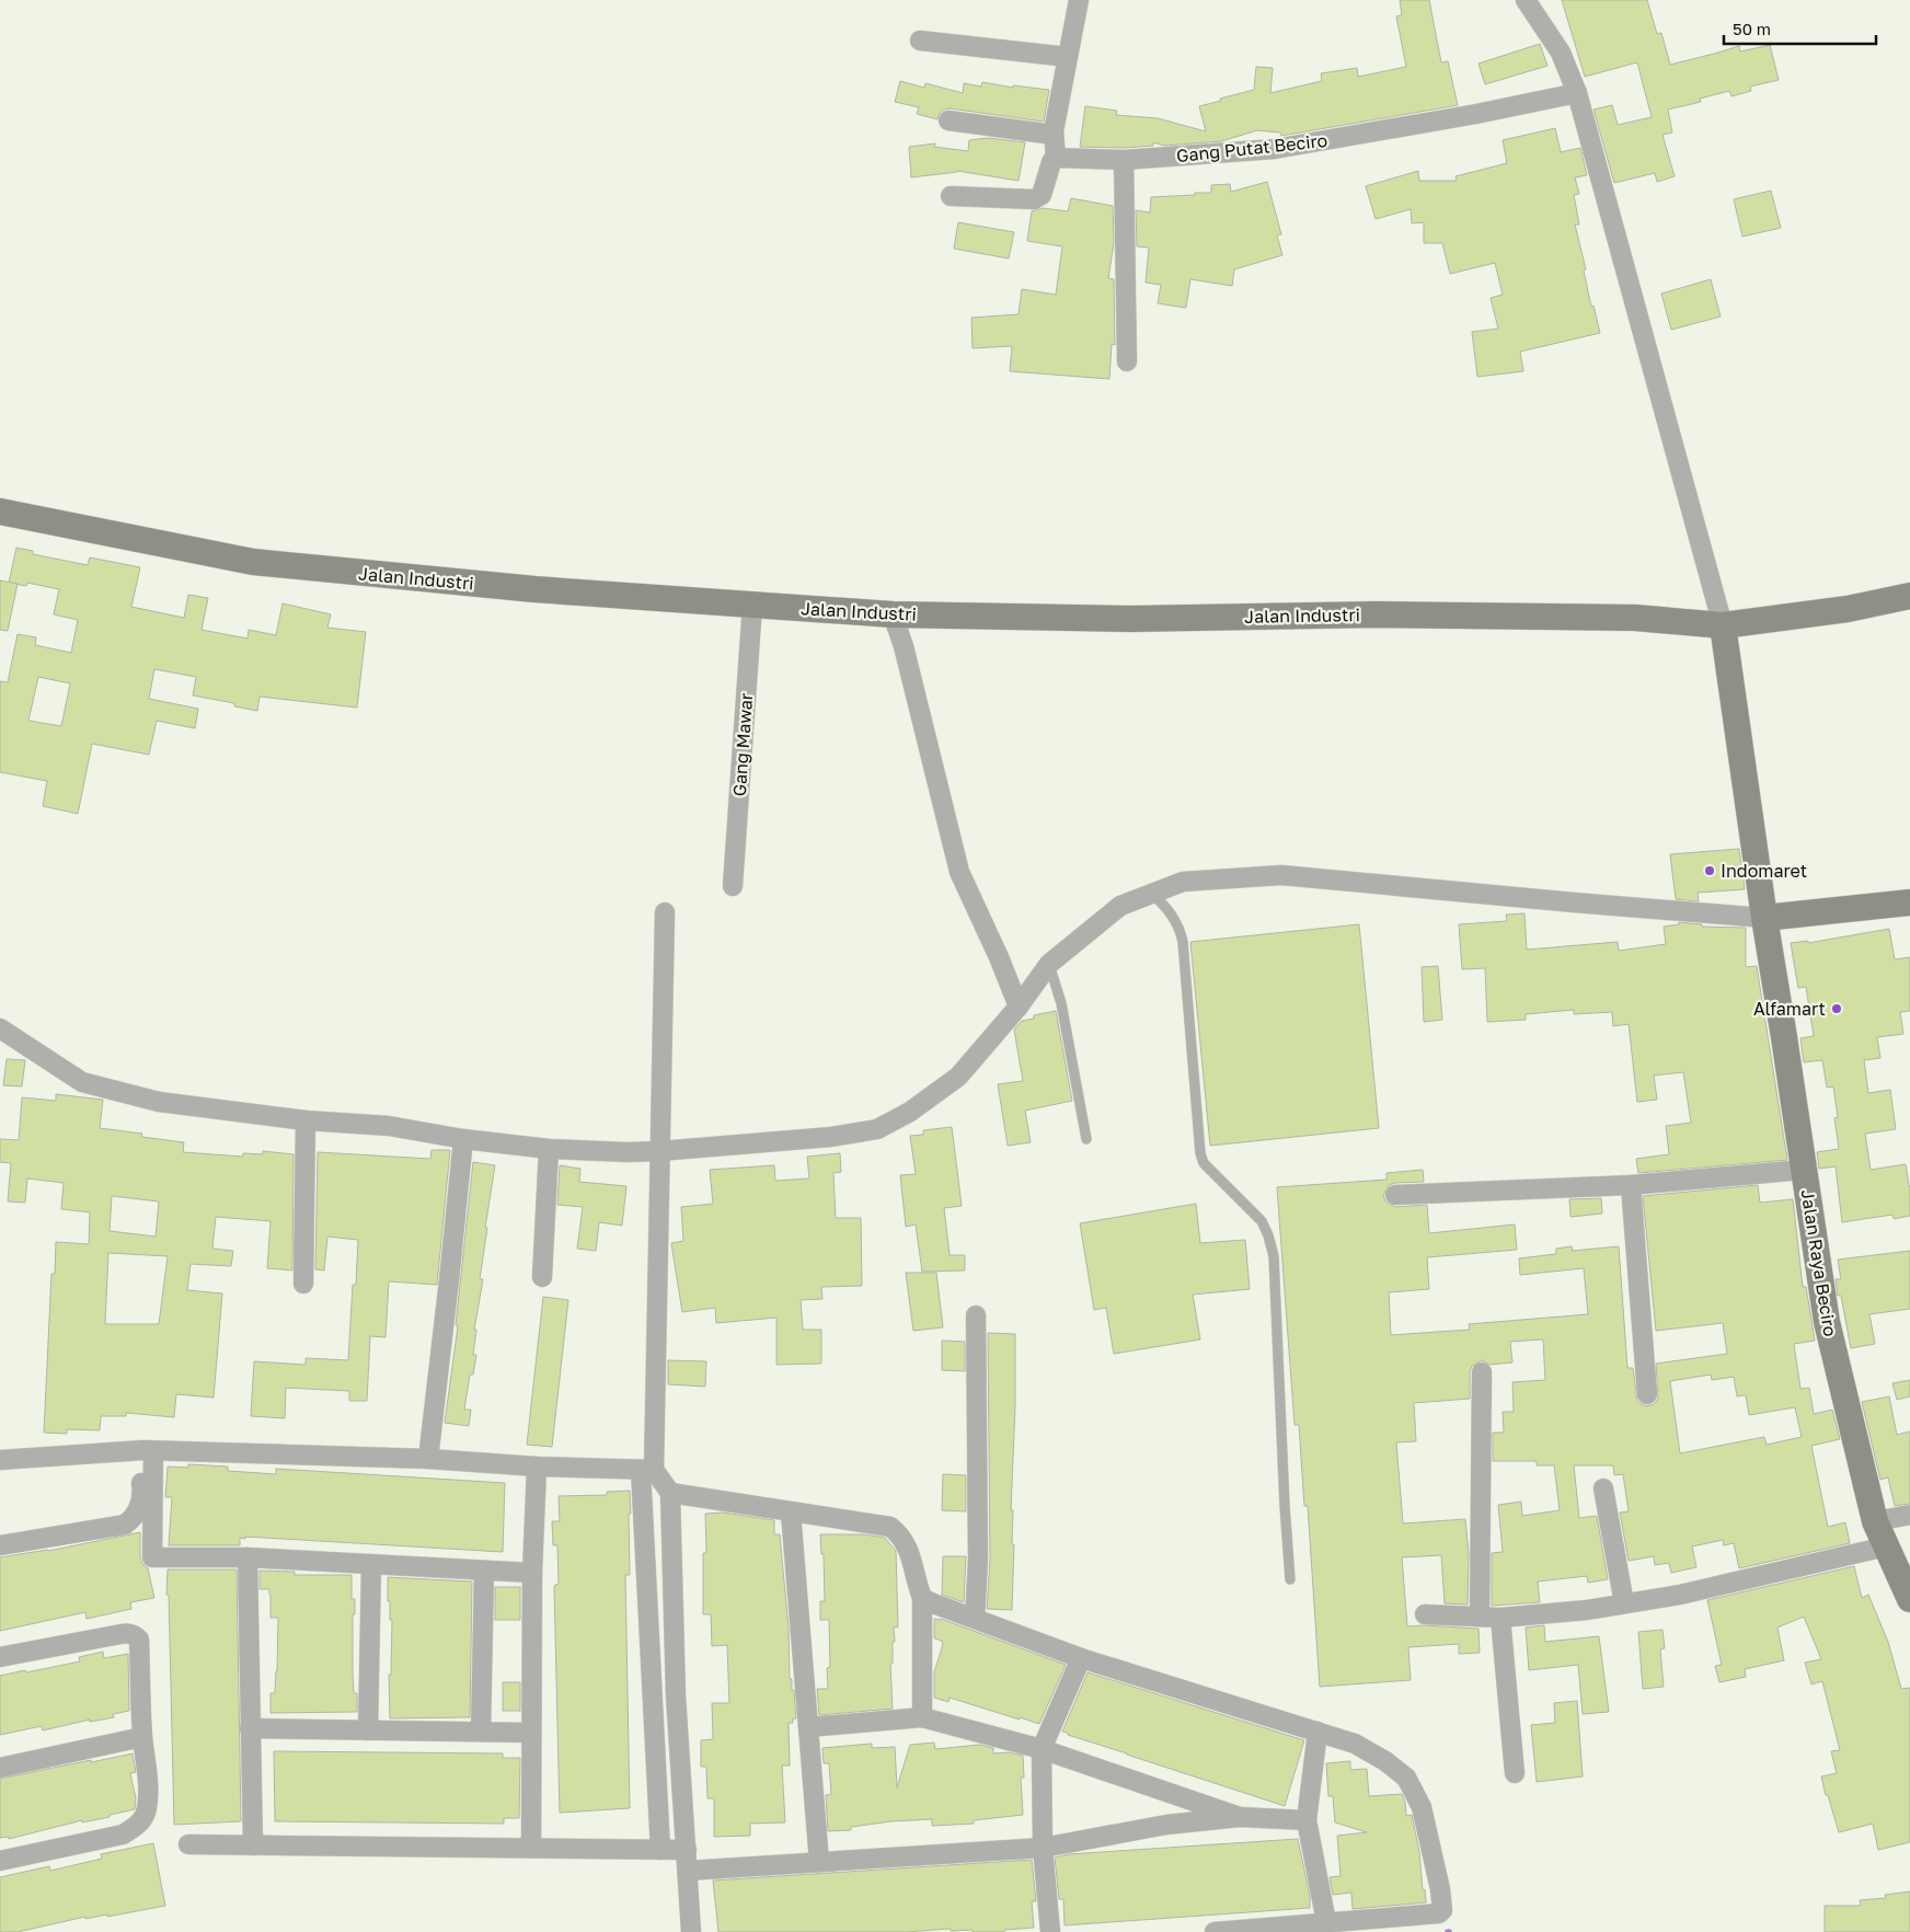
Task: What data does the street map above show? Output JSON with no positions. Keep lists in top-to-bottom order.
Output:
{
  "streets": {
    "street": [
      "Gang Putat Beciro",
      "Jalan Industri",
      "Gang Mawar",
      "Jalan Raya Beciro"
    ]
  },
  "crossings": [
    ["Jalan Industri", "Gang Mawar"],
    ["Jalan Industri", "Jalan Raya Beciro"]
  ],
  "places": ["Indomaret", "Alfamart"],
  "scale_bar": "50 m"
}
